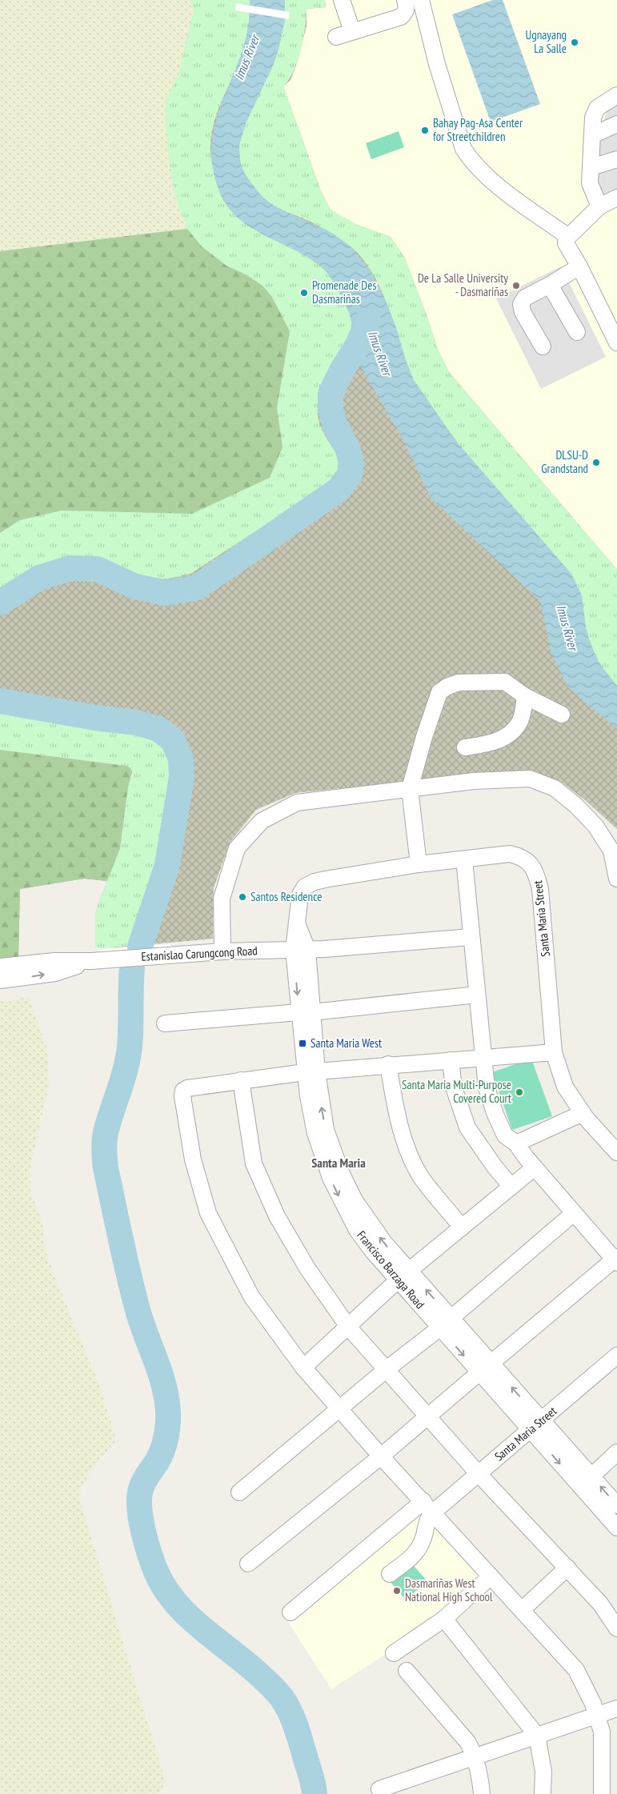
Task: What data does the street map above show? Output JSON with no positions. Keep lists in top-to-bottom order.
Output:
{
  "streets": {
    "street": ["Santa Maria Street", "Estanislao Carungcong Road", "Francisco Barzaga Road"]
  },
  "crossings": [
    ["Santa Maria Street", "Estanislao Carungcong Road"],
    ["Santa Maria Street", "Francisco Barzaga Road"],
    ["Estanislao Carungcong Road", "Francisco Barzaga Road"]
  ],
  "districts": ["Santa Maria"],
  "water": ["Imus River"],
  "places": {
    "other": [
      "Ugnayang La Salle",
      "Bahay Pag-Asa Center for Streetchildren",
      "De La Salle University - Dasmariñas",
      "Promenade Des Dasmariñas",
      "DLSU-D Grandstand",
      "Santos Residence",
      "Santa Maria Multi-Purpose Covered Court",
      "Dasmariñas West National High School"
    ],
    "transit": ["Santa Maria West"]
  }
}
